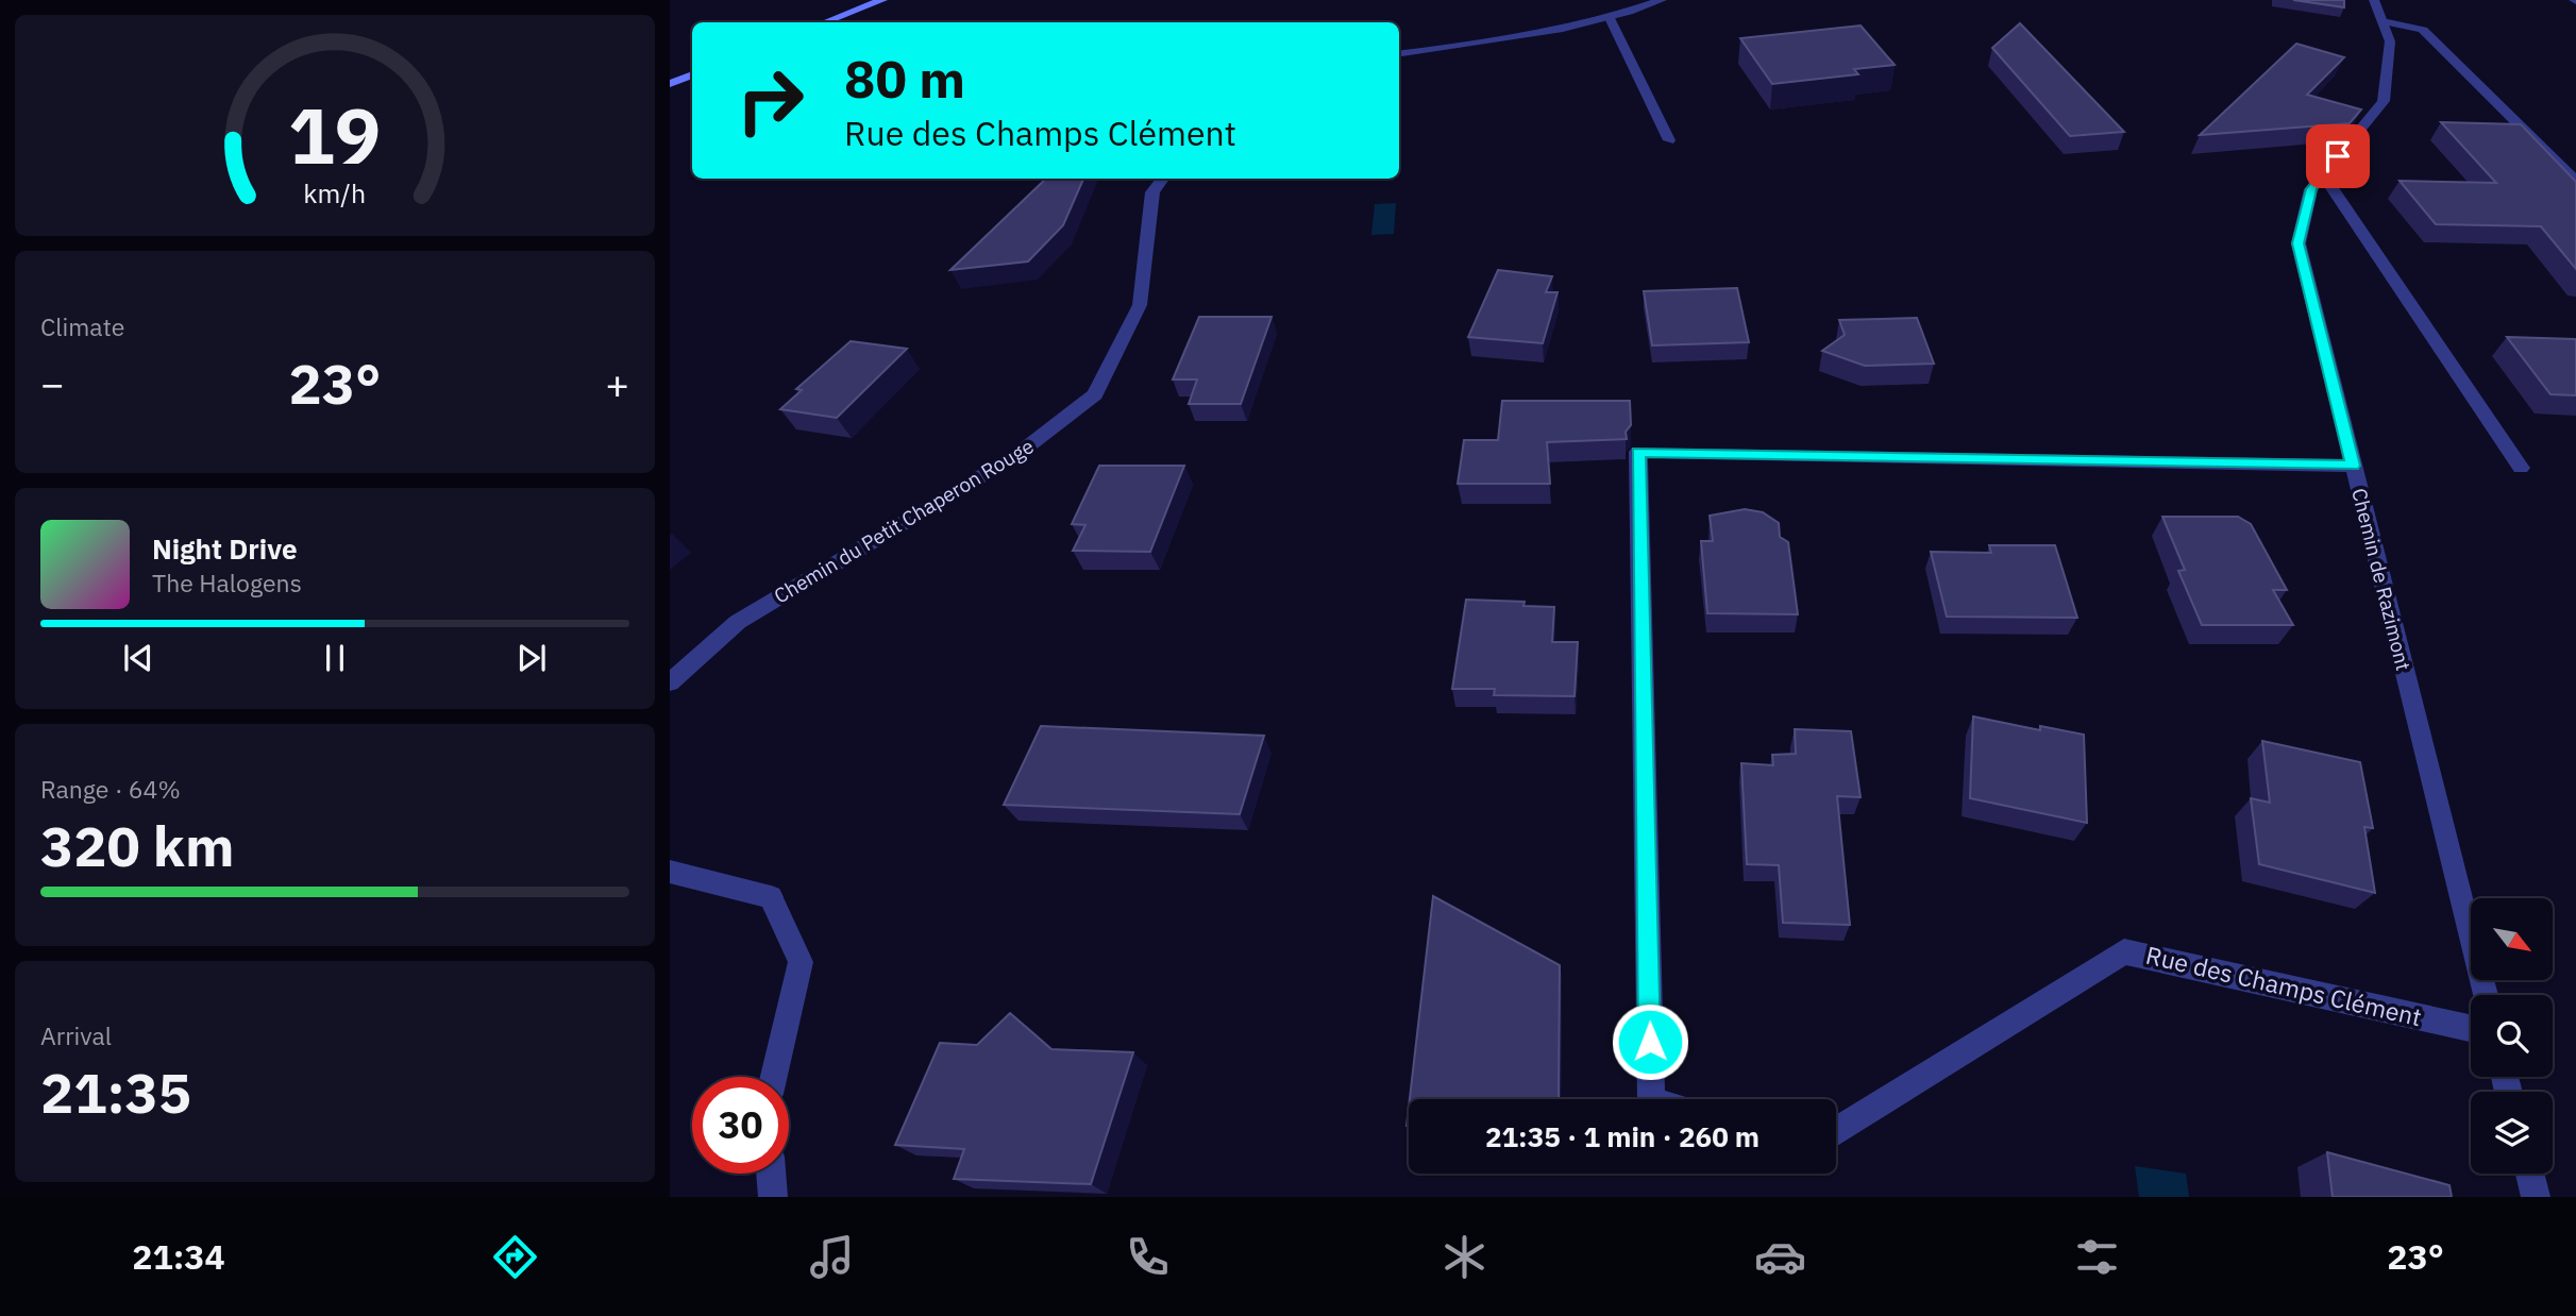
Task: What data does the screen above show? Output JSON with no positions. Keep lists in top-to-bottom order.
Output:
{
  "streets": {
    "street": ["Chemin du Petit Chaperon Rouge", "Chemin de Razimont", "Rue des Champs Clément"]
  },
  "north": "bottom right",
  "page": {
    "turn": ["80 m", "Rue des Champs Clément"],
    "tile": [
      "Climate",
      ["Range · 64%", "320 km"],
      ["Arrival", "21:35"]
    ],
    "heat": ["−", "23°", "+"],
    "song": ["Night Drive", "The Halogens"],
    "limit": "30",
    "trip": "21:35 · 1 min · 260 m",
    "tabs": ["21:34", "23°"],
    "gauge": ["19", "km/h"]
  }
}
